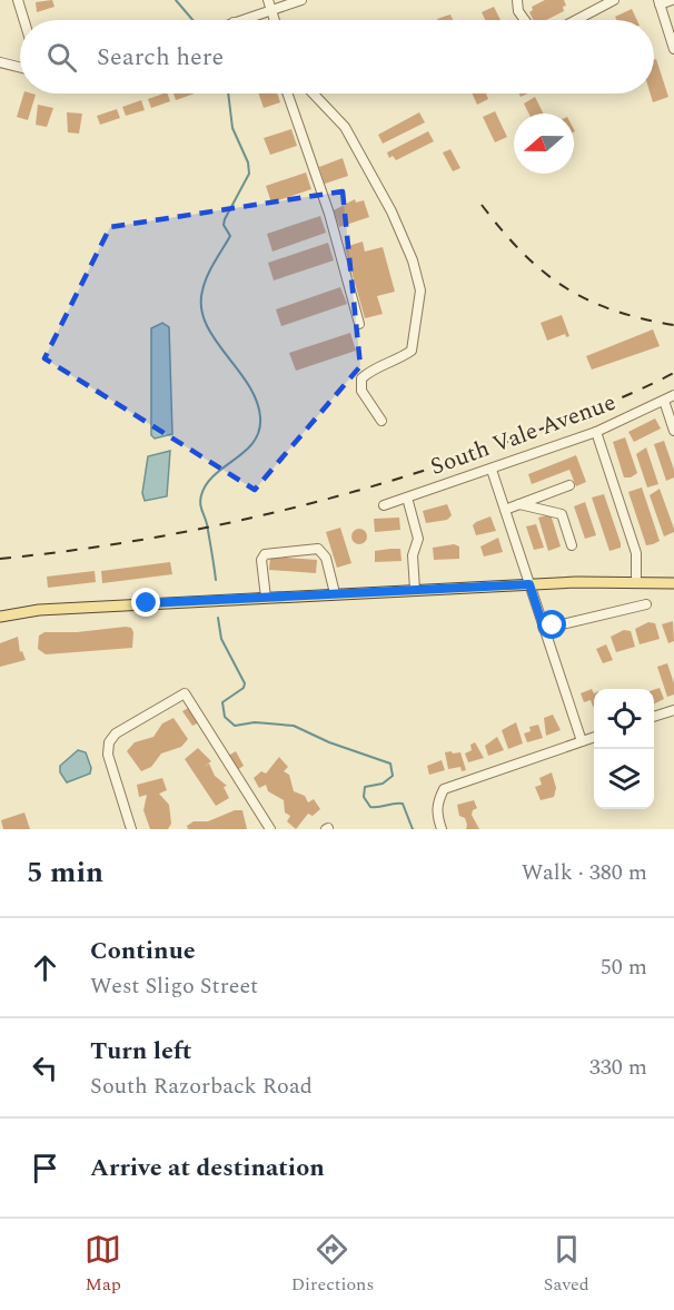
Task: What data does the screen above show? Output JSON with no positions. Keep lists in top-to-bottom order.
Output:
{
  "streets": {
    "street": ["South Vale Avenue"]
  },
  "north": "left",
  "page": {
    "search": "Search here",
    "heading": ["5 min", "Walk · 380 m"],
    "list": [
      ["Continue", "West Sligo Street", "50 m"],
      ["Turn left", "South Razorback Road", "330 m"],
      "Arrive at destination"
    ],
    "nav": ["Map", "Directions", "Saved"]
  }
}
